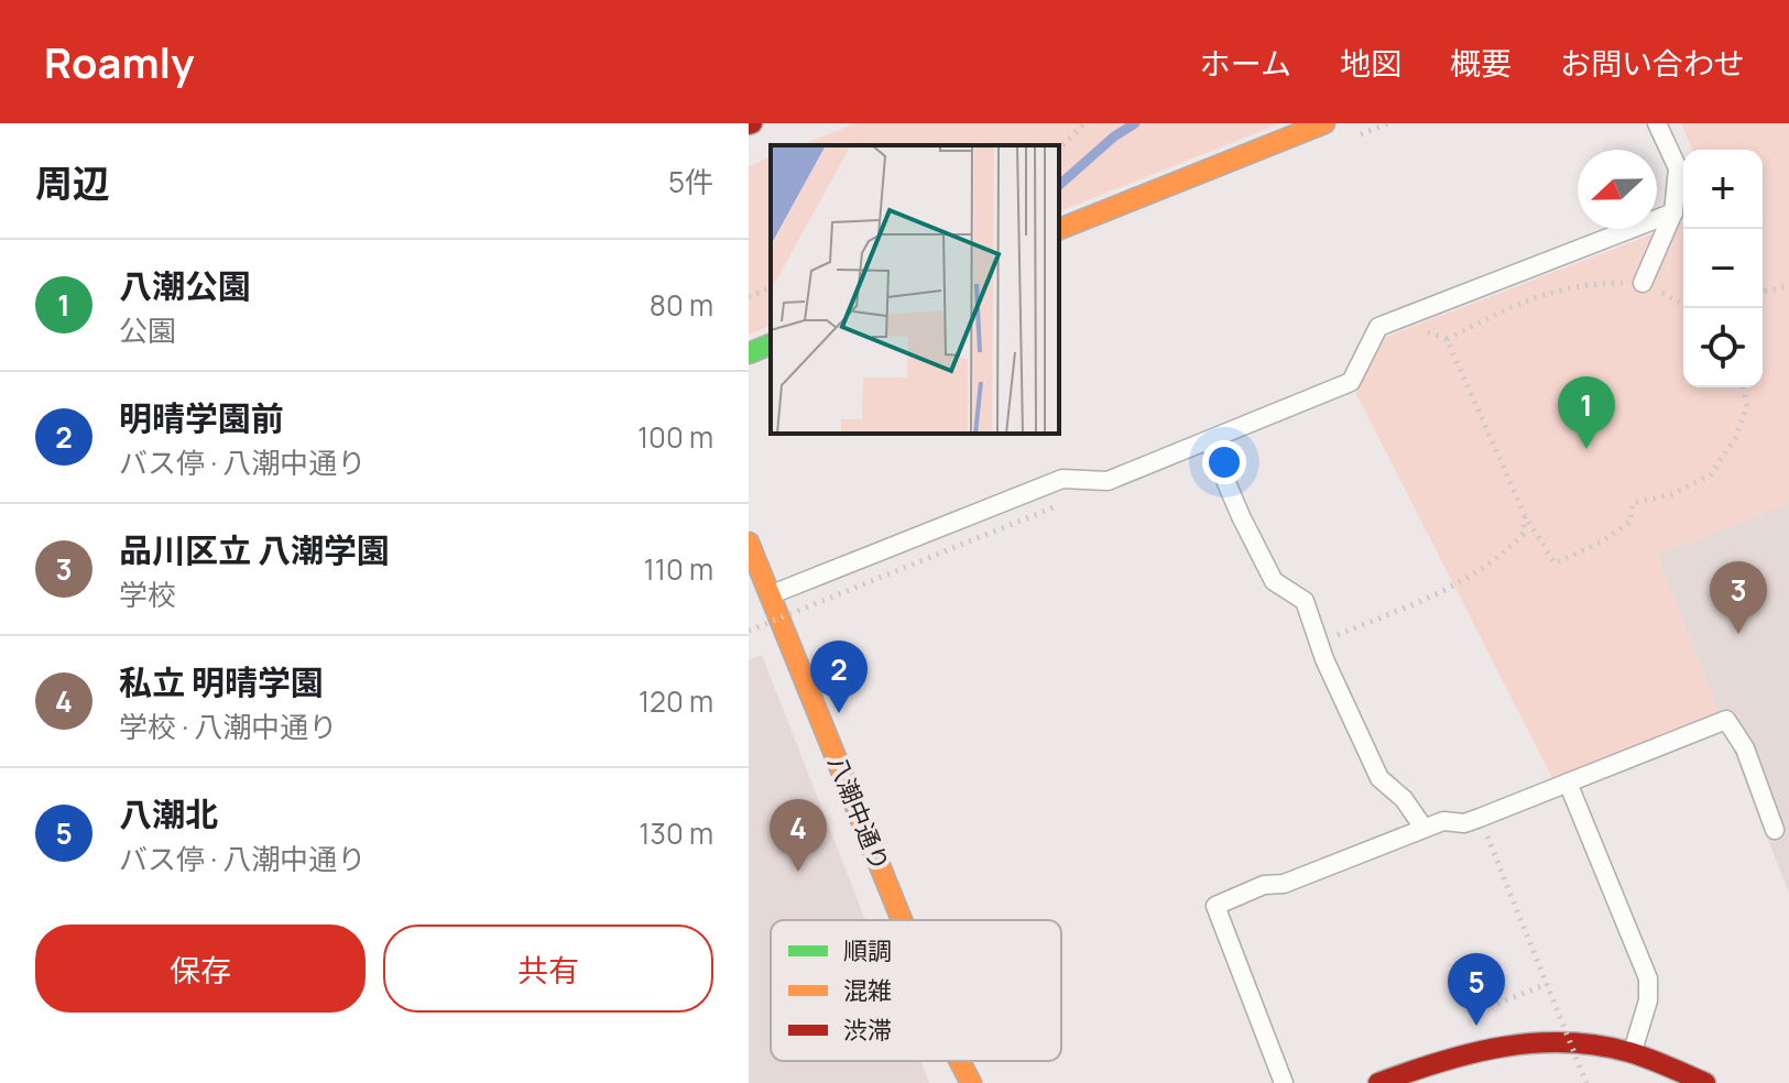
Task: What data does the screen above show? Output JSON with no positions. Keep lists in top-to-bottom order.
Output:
{
  "streets": {
    "street": ["八潮中通り"]
  },
  "legend": ["順調", "混雑", "渋滞"],
  "north": "left",
  "page": {
    "header": "Roamly",
    "nav": [
      "ホーム",
      "地図",
      "概要",
      "お問い合わせ"
    ],
    "heading": ["周辺", "5件"],
    "map_buttons": ["+", "−"],
    "list": [
      {
        "mark": "1",
        "name": "八潮公園",
        "note": "公園",
        "value": "80 m"
      },
      {
        "mark": "2",
        "name": "明晴学園前",
        "note": "バス停 · 八潮中通り",
        "value": "100 m"
      },
      {
        "mark": "3",
        "name": "品川区立 八潮学園",
        "note": "学校",
        "value": "110 m"
      },
      {
        "mark": "4",
        "name": "私立 明晴学園",
        "note": "学校 · 八潮中通り",
        "value": "120 m"
      },
      {
        "mark": "5",
        "name": "八潮北",
        "note": "バス停 · 八潮中通り",
        "value": "130 m"
      }
    ],
    "pins": [
      "1",
      "3",
      "2",
      "4",
      "5"
    ],
    "buttons": ["保存", "共有"]
  }
}
